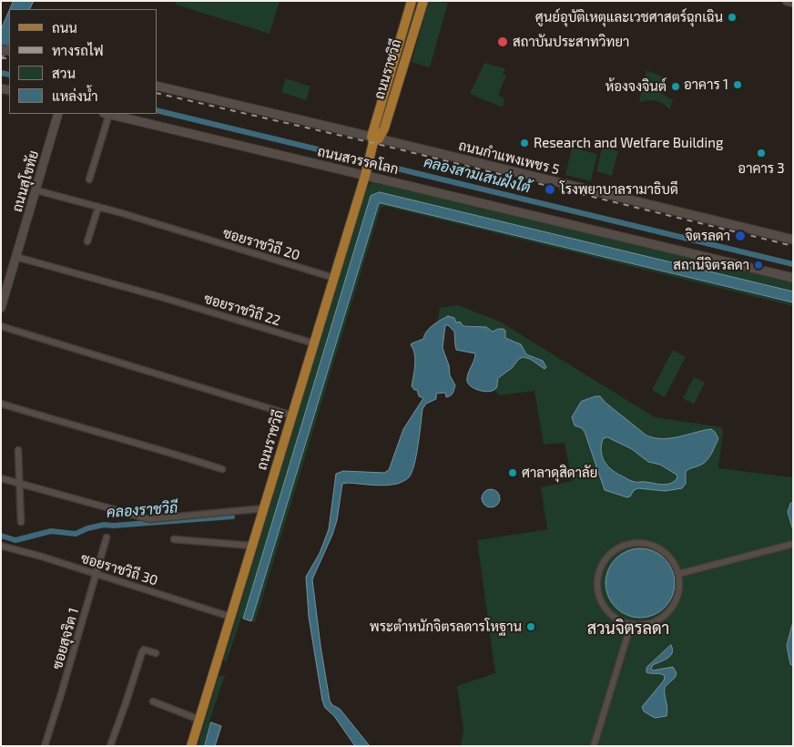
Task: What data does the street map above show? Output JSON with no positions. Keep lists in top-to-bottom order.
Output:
{
  "streets": {
    "main road": ["ถนนราชวิถี"],
    "street": [
      "ถนนกำแพงเพชร 5",
      "ถนนสวรรคโลก",
      "ถนนสุโขทัย",
      "ซอยราชวิถี 20",
      "ซอยราชวิถี 22",
      "ซอยราชวิถี 30",
      "ซอยสุจริต 1"
    ]
  },
  "crossings": [
    ["ถนนราชวิถี", "ถนนกำแพงเพชร 5"],
    ["ถนนราชวิถี", "ถนนสวรรคโลก"],
    ["ถนนราชวิถี", "ซอยราชวิถี 20"],
    ["ถนนราชวิถี", "ซอยราชวิถี 22"],
    ["ถนนราชวิถี", "ซอยราชวิถี 30"],
    ["ถนนสุโขทัย", "ซอยราชวิถี 20"],
    ["ถนนสุโขทัย", "ซอยราชวิถี 22"],
    ["ซอยราชวิถี 30", "ซอยสุจริต 1"]
  ],
  "districts": ["สวนจิตรลดา"],
  "water": ["คลองสามเสนฝั่งใต้", "คลองราชวิถี"],
  "places": [
    "ศูนย์อุบัติเหตุและเวชศาสตร์ฉุกเฉิน",
    "สถาบันประสาทวิทยา",
    "อาคาร 1",
    "ห้องจงจินต์",
    "Research and Welfare Building",
    "อาคาร 3",
    "โรงพยาบาลรามาธิบดี",
    "จิตรลดา",
    "สถานีจิตรลดา",
    "ศาลาดุสิดาลัย",
    "พระตำหนักจิตรลดารโหฐาน"
  ],
  "legend": [
    "ถนน",
    "ทางรถไฟ",
    "สวน",
    "แหล่งน้ำ"
  ]
}
